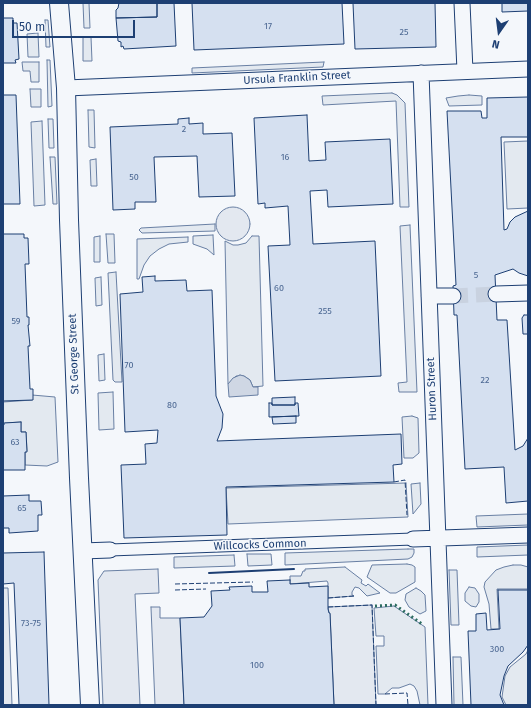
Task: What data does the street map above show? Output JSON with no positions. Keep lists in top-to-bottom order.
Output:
{
  "streets": {
    "street": [
      "Ursula Franklin Street",
      "St George Street",
      "Huron Street",
      "Willcocks Common"
    ]
  },
  "crossings": [
    ["Ursula Franklin Street", "St George Street"],
    ["Ursula Franklin Street", "Huron Street"],
    ["St George Street", "Willcocks Common"],
    ["Huron Street", "Willcocks Common"]
  ],
  "house_numbers": [
    "17",
    "25",
    "2",
    "16",
    "50",
    "5",
    "60",
    "255",
    "59",
    "70",
    "22",
    "80",
    "63",
    "65",
    "73-75",
    "300",
    "100"
  ],
  "scale_bar": "50 m",
  "north": "bottom"
}
